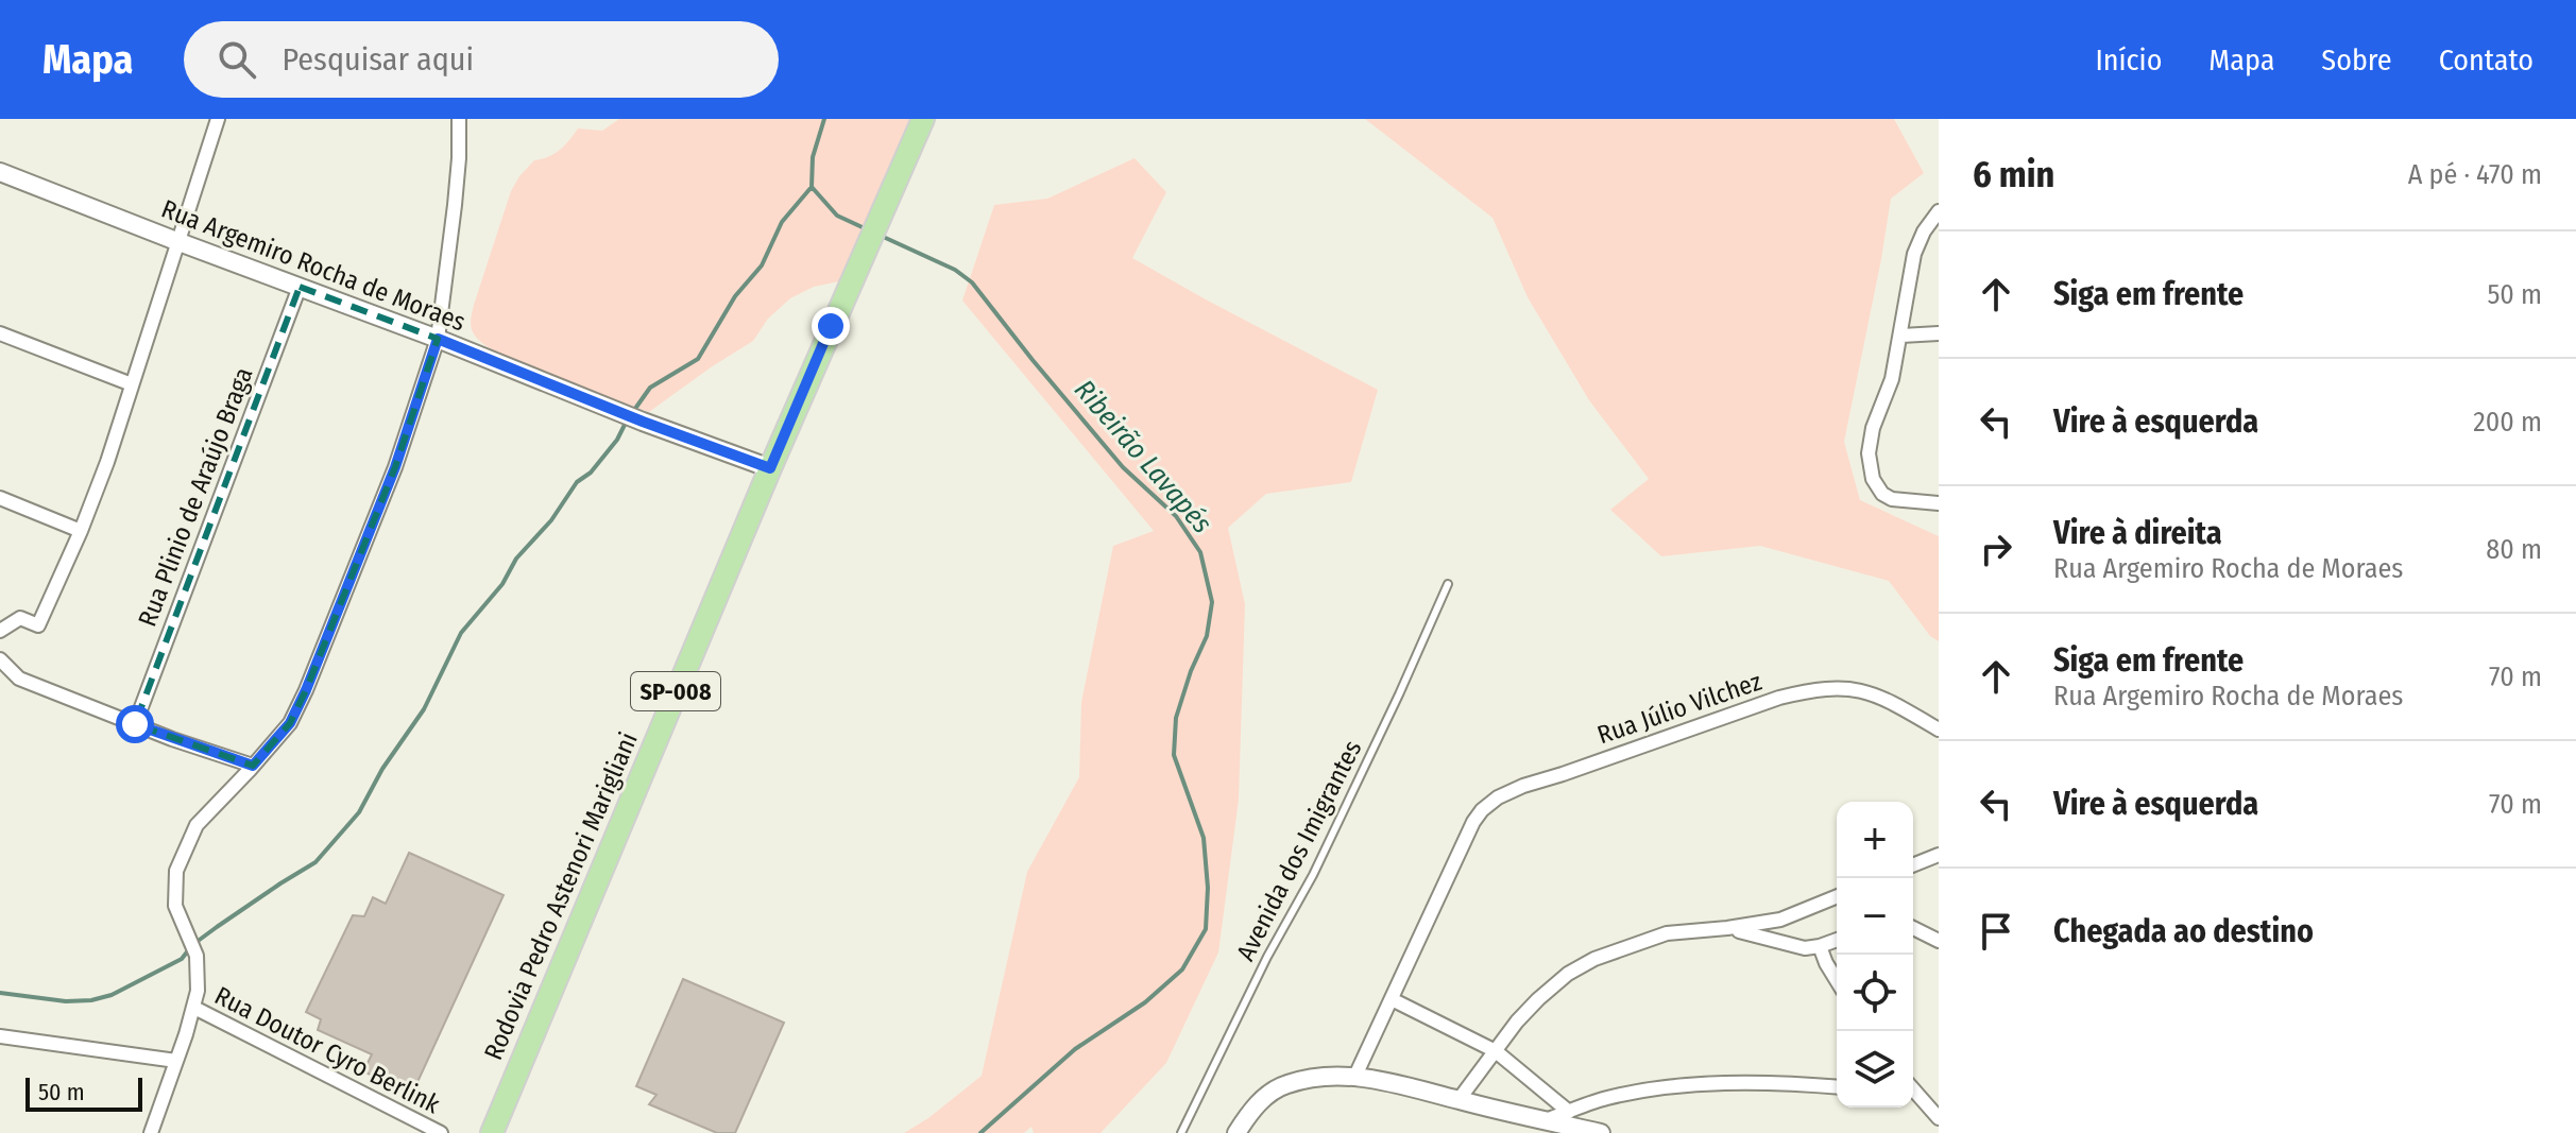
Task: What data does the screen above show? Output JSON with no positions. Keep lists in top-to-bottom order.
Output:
{
  "streets": {
    "main road": ["SP-008", "Rodovia Pedro Astenori Marigliani"],
    "street": [
      "Rua Argemiro Rocha de Moraes",
      "Rua Plinio de Araújo Braga",
      "Rua Júlio Vilchez",
      "Rua Doutor Cyro Berlink"
    ],
    "lane": ["Avenida dos Imigrantes"]
  },
  "crossings": [
    ["Rua Argemiro Rocha de Moraes", "Rua Plinio de Araújo Braga"],
    ["Rua Argemiro Rocha de Moraes", "Rodovia Pedro Astenori Marigliani"]
  ],
  "water": ["Ribeirão Lavapés"],
  "scale_bar": "50 m",
  "page": {
    "header": "Mapa",
    "search": "Pesquisar aqui",
    "nav": [
      "Início",
      "Mapa",
      "Sobre",
      "Contato"
    ],
    "heading": ["6 min", "A pé · 470 m"],
    "list": [
      ["Siga em frente", "50 m"],
      ["Vire à esquerda", "200 m"],
      ["Vire à direita", "Rua Argemiro Rocha de Moraes", "80 m"],
      ["Siga em frente", "Rua Argemiro Rocha de Moraes", "70 m"],
      ["Vire à esquerda", "70 m"],
      "Chegada ao destino"
    ],
    "map_buttons": ["+", "−"],
    "scale": "50 m"
  }
}
